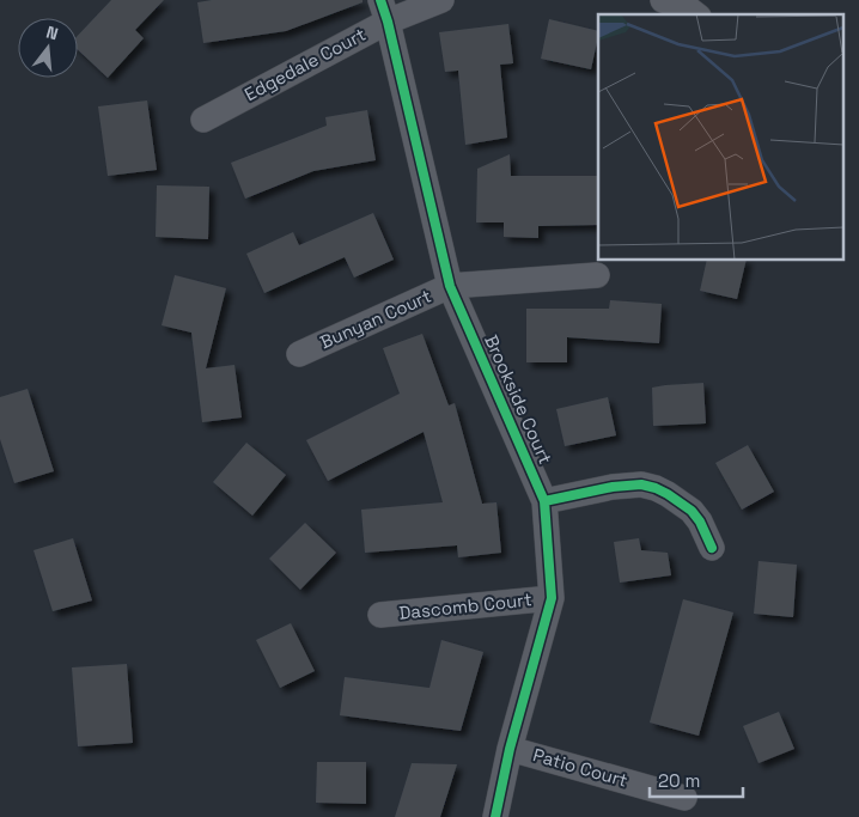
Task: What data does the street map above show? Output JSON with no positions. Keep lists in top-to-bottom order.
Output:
{
  "streets": {
    "street": [
      "Edgedale Court",
      "Bunyan Court",
      "Brookside Court",
      "Dascomb Court",
      "Patio Court"
    ]
  },
  "crossings": [
    ["Edgedale Court", "Brookside Court"],
    ["Bunyan Court", "Brookside Court"],
    ["Brookside Court", "Dascomb Court"],
    ["Brookside Court", "Patio Court"]
  ],
  "scale_bar": "20 m",
  "north": "top"
}
